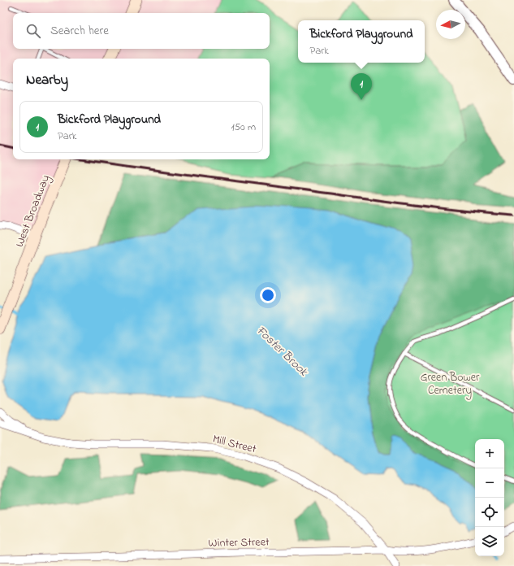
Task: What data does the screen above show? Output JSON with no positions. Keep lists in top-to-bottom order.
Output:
{
  "streets": {
    "main road": ["West Broadway"],
    "street": ["Mill Street", "Winter Street"]
  },
  "crossings": [
    ["Mill Street", "Winter Street"]
  ],
  "water": ["Foster Brook"],
  "parks": ["Green Bower Cemetery"],
  "north": "left",
  "page": {
    "search": "Search here",
    "popup": ["Bickford Playground", "Park"],
    "heading": "Nearby",
    "pins": "1",
    "list": [
      {
        "mark": "1",
        "name": "Bickford Playground",
        "note": "Park",
        "value": "150 m"
      }
    ],
    "map_buttons": ["+", "−"]
  }
}
